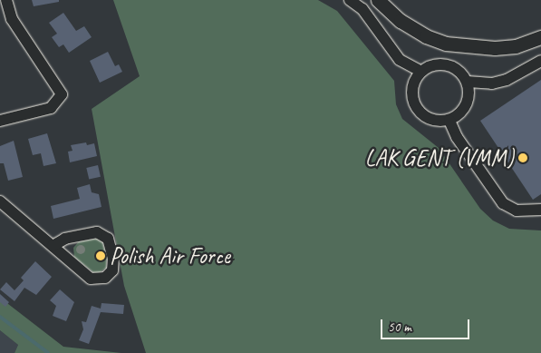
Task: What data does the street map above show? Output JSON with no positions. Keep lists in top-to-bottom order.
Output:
{
  "places": ["LAK GENT (VMM)", "Polish Air Force"],
  "scale_bar": "50 m"
}
